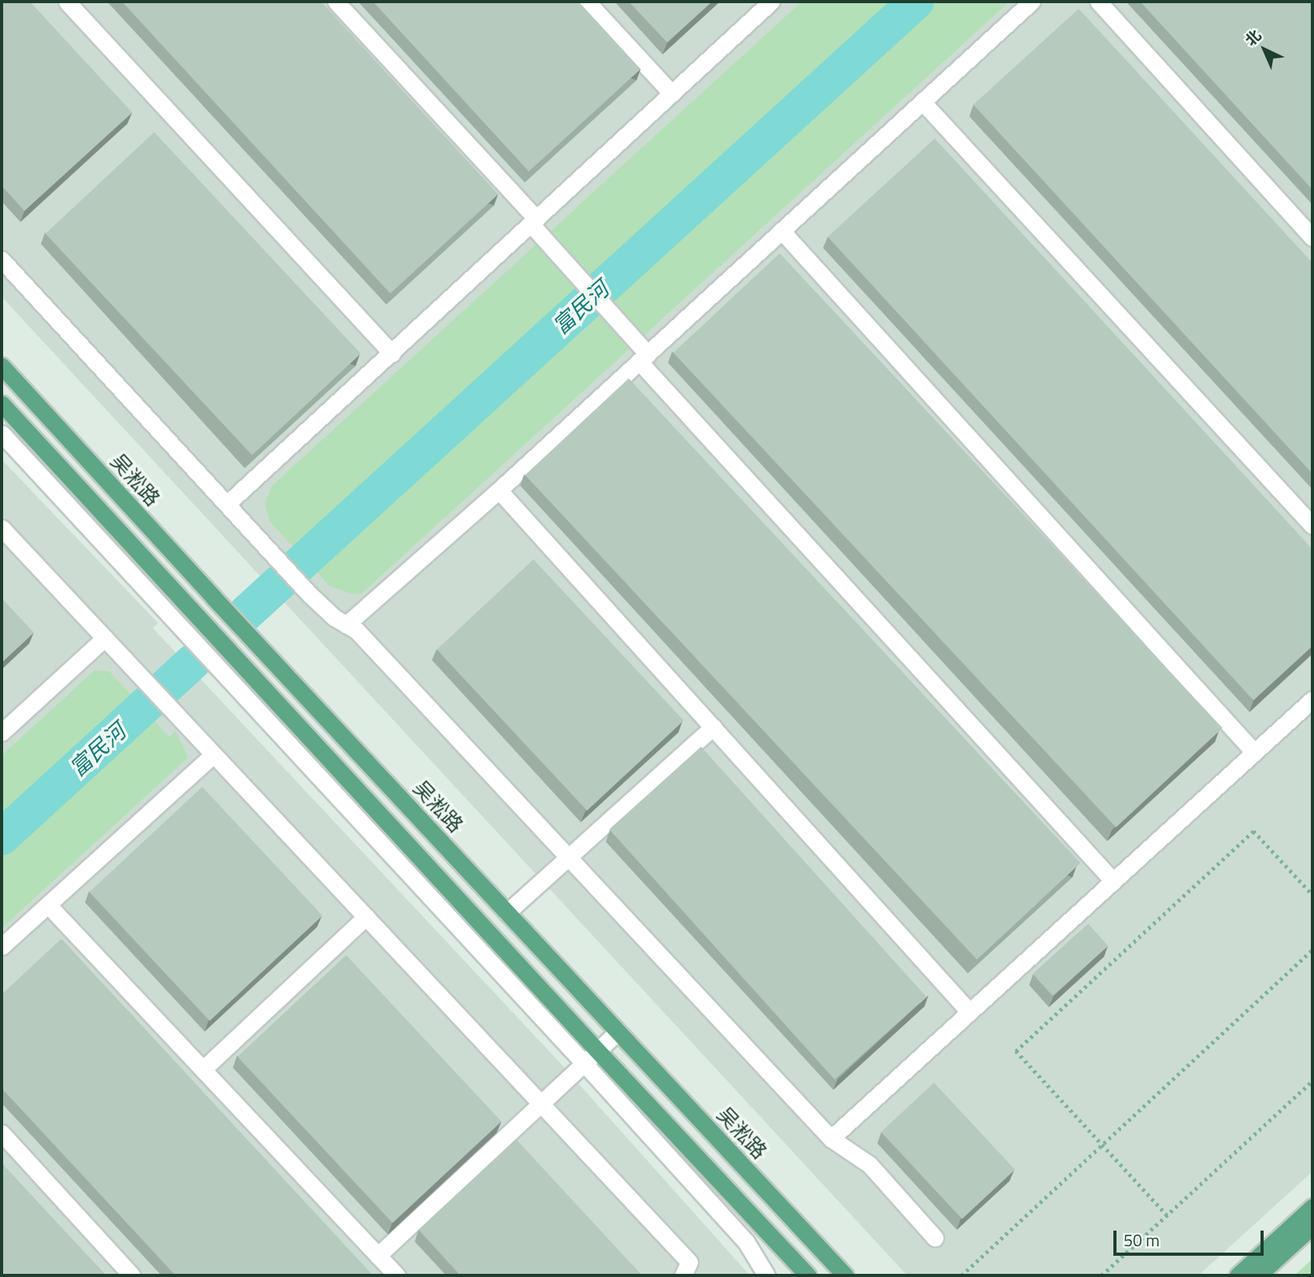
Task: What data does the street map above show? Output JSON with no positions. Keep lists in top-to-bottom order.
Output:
{
  "streets": {
    "main road": ["吴淞路"]
  },
  "water": ["富民河"],
  "scale_bar": "50 m",
  "north": "top left"
}
